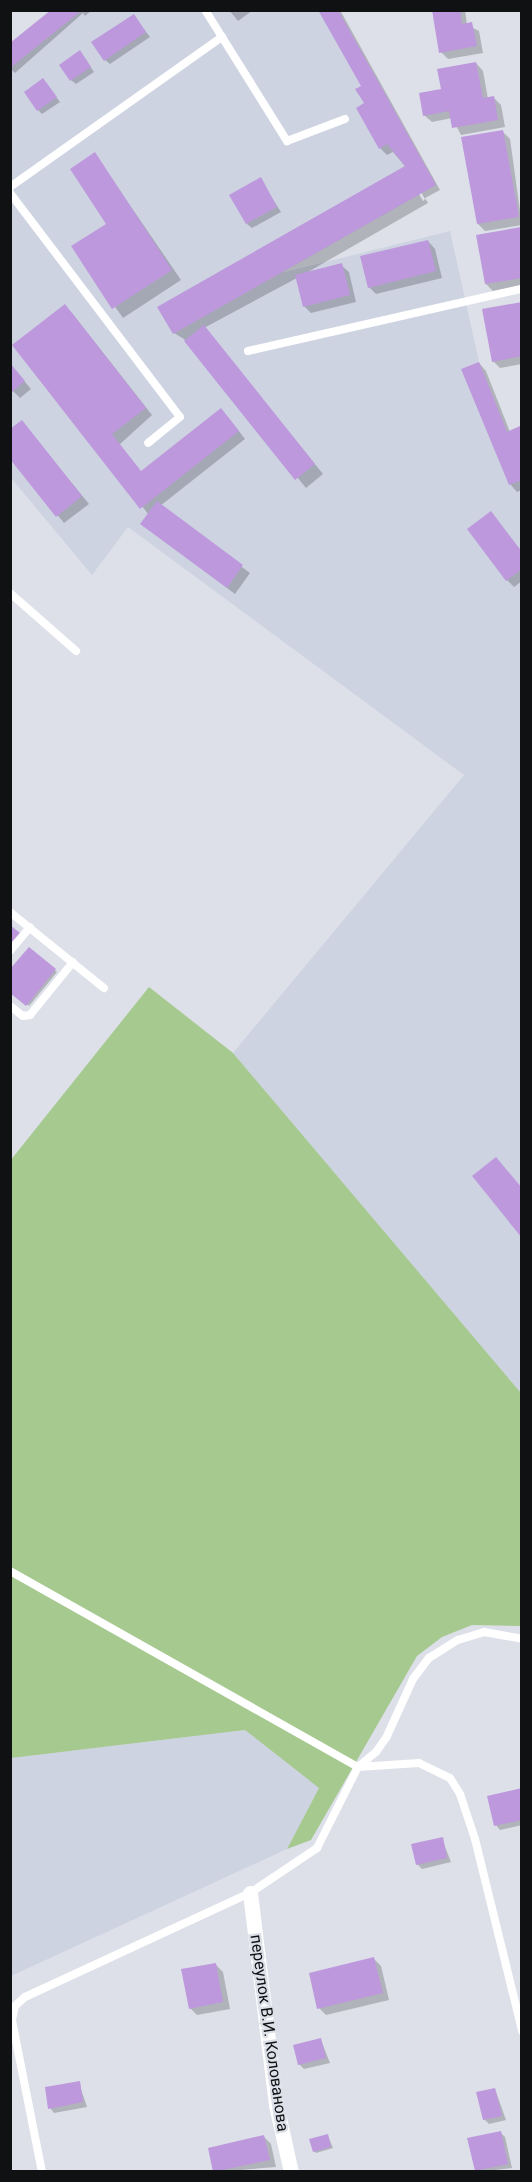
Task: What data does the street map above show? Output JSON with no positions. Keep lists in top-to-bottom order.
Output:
{
  "streets": {
    "street": ["переулок В.И. Колованова"]
  }
}
